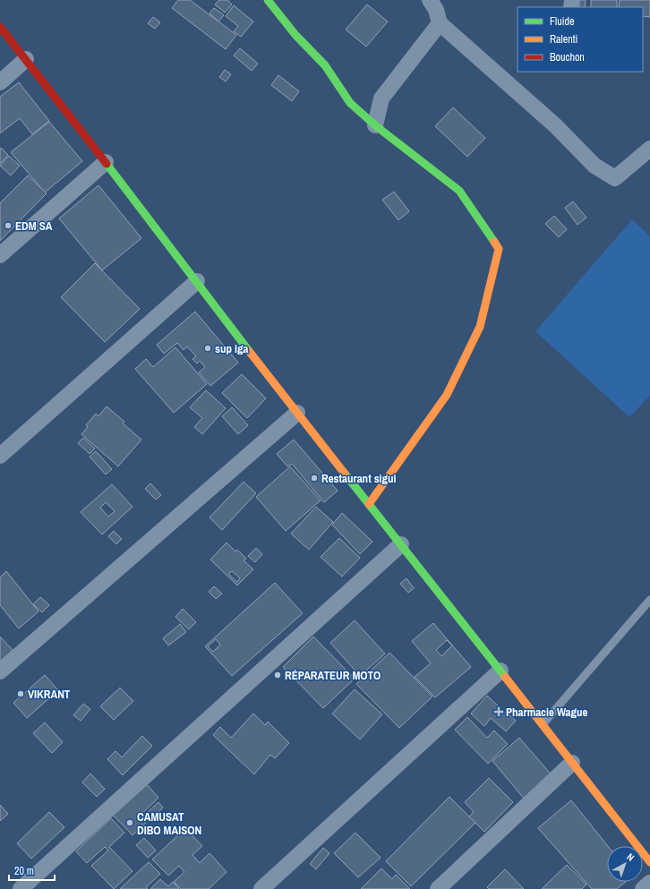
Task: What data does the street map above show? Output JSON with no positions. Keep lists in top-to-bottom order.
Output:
{
  "places": {
    "other": [
      "EDM SA",
      "sup iga",
      "Restaurant sigui",
      "RÉPARATEUR MOTO",
      "VIKRANT",
      "CAMUSAT DIBO MAISON"
    ],
    "health": ["Pharmacie Wague"]
  },
  "legend": ["Fluide", "Ralenti", "Bouchon"],
  "scale_bar": "20 m",
  "north": "top right"
}
